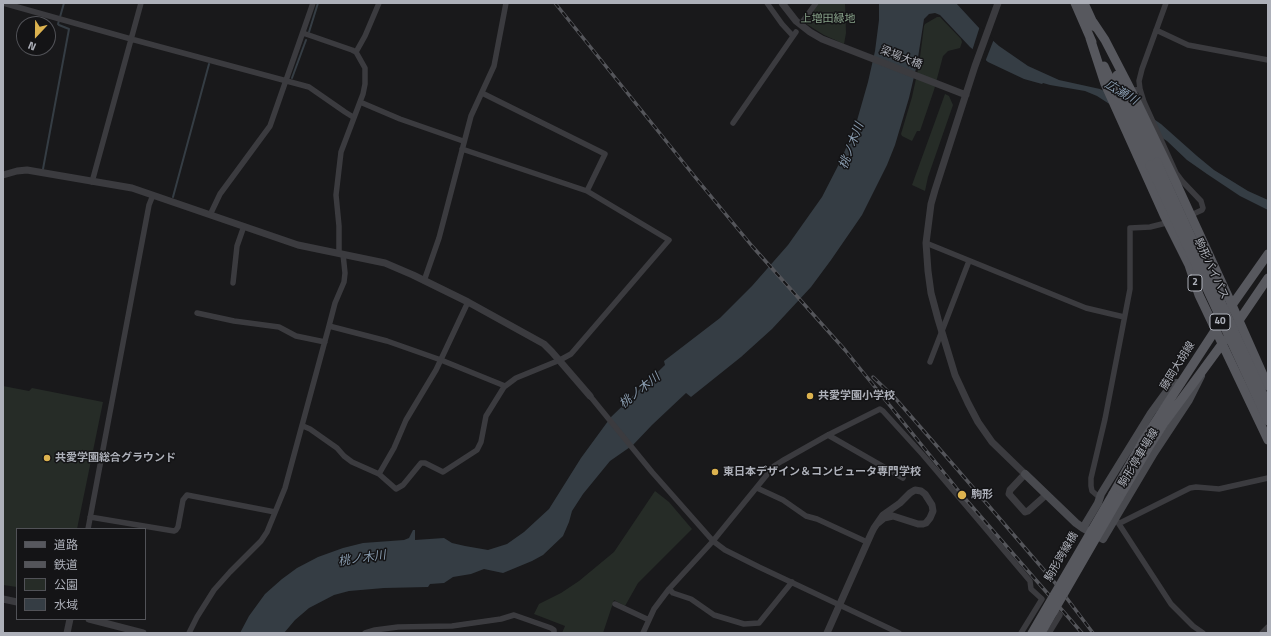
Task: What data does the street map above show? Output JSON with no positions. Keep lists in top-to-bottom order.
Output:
{
  "streets": {
    "main road": [
      "駒形バイパス",
      "2",
      "40",
      "藤岡大胡線",
      "駒形停車場線",
      "駒形跨線橋"
    ],
    "street": ["梁場大橋"]
  },
  "crossings": [
    ["駒形バイパス", "2"],
    ["2", "藤岡大胡線"],
    ["藤岡大胡線", "駒形停車場線"],
    ["藤岡大胡線", "駒形跨線橋"]
  ],
  "water": ["広瀬川", "桃ノ木川"],
  "parks": ["上増田緑地"],
  "places": [
    "共愛学園小学校",
    "共愛学園総合グラウンド",
    "東日本デザイン＆コンピュータ専門学校",
    "駒形"
  ],
  "legend": [
    "道路",
    "鉄道",
    "公園",
    "水域"
  ],
  "north": "bottom"
}
